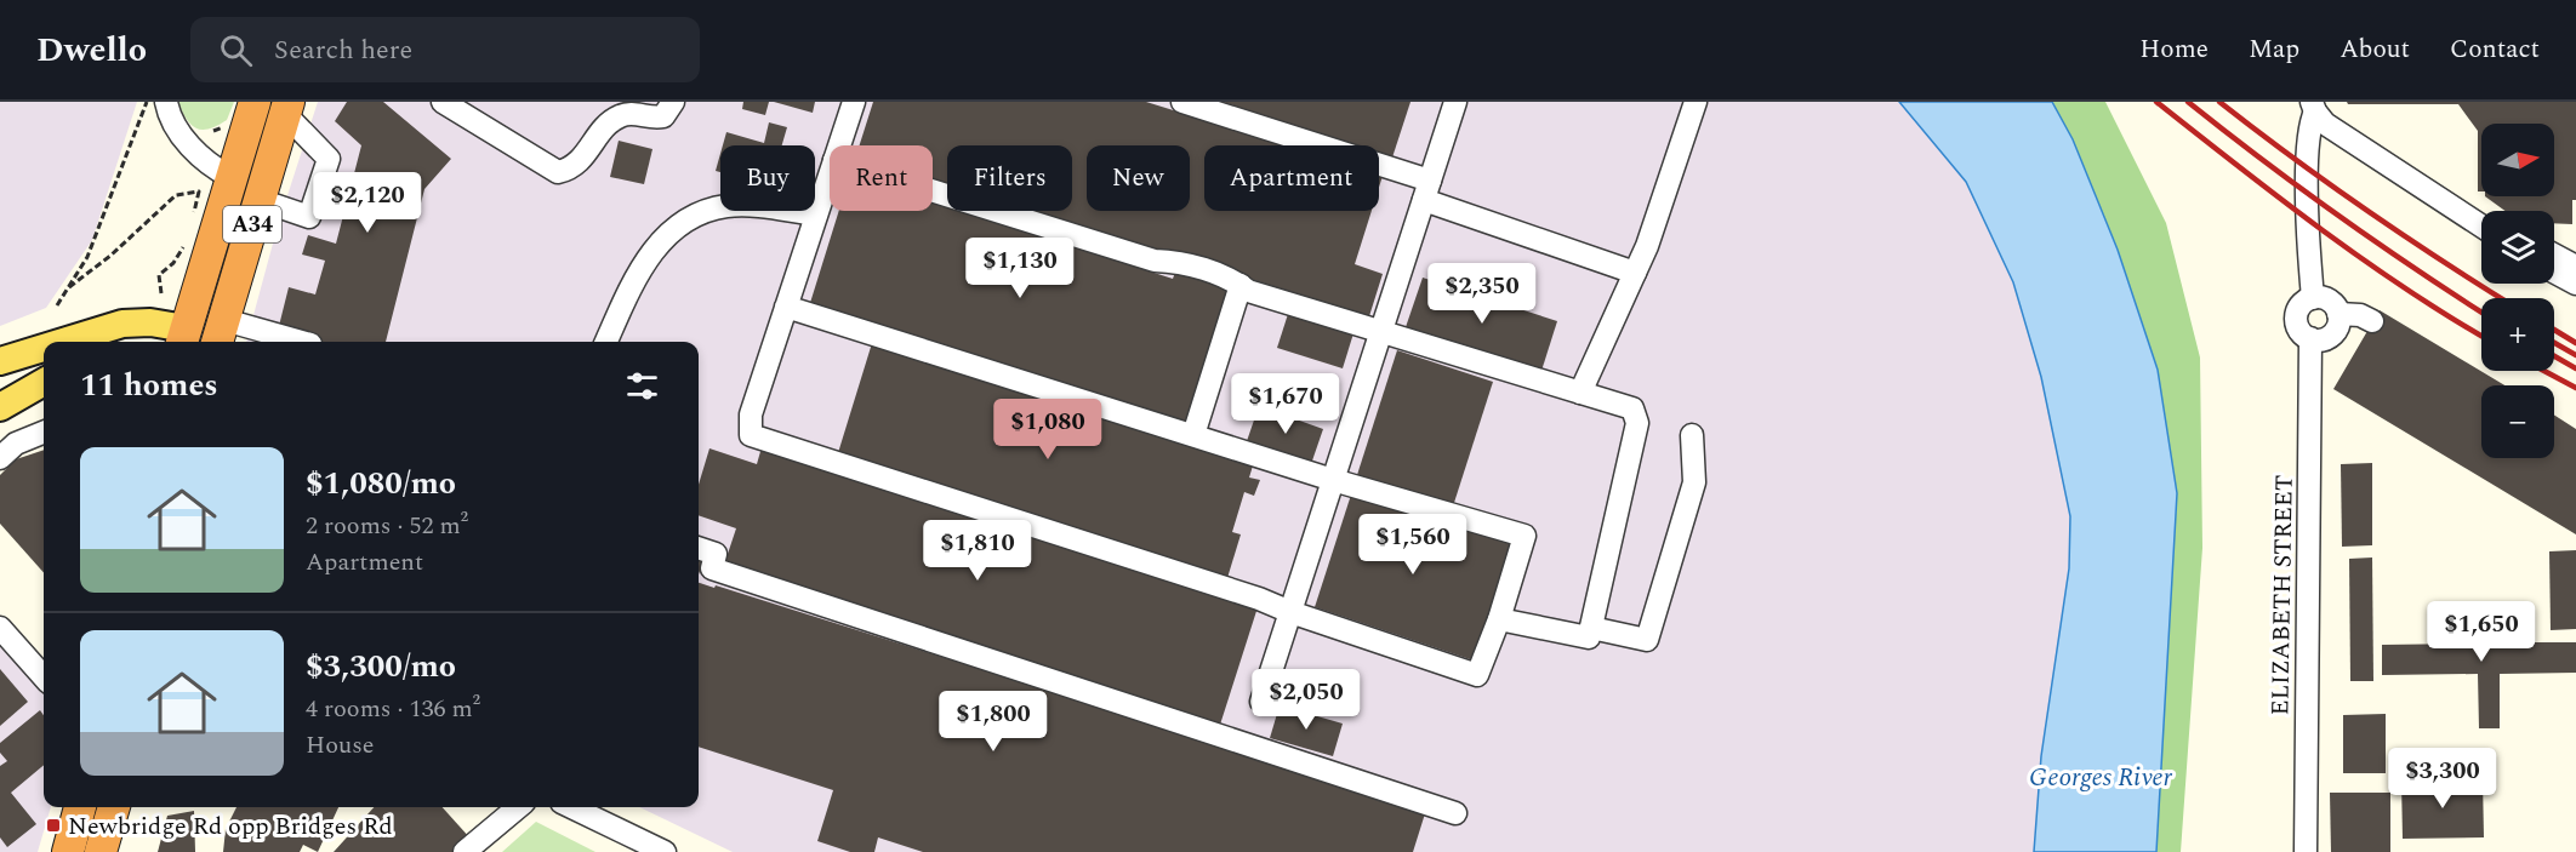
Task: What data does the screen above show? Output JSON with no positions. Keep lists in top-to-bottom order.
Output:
{
  "streets": {
    "highway": ["A34"],
    "street": ["ELIZABETH STREET"]
  },
  "water": ["Georges River"],
  "places": {
    "transit": ["Newbridge Rd opp Bridges Rd"]
  },
  "north": "right",
  "page": {
    "header": "Dwello",
    "search": "Search here",
    "nav": [
      "Home",
      "Map",
      "About",
      "Contact"
    ],
    "map_buttons": ["+", "−"],
    "chip": [
      "Buy",
      "Rent",
      "Filters",
      "New",
      "Apartment"
    ],
    "price": [
      "$2,120",
      "$1,130",
      "$2,350",
      "$1,670",
      "$1,080",
      "$1,560",
      "$1,810",
      "$1,650",
      "$2,050",
      "$1,800",
      "$3,300"
    ],
    "heading": "11 homes",
    "list": [
      {
        "name": "$1,080/mo",
        "note": "2 rooms · 52 m² · Apartment"
      },
      {
        "name": "$3,300/mo",
        "note": "4 rooms · 136 m² · House"
      }
    ]
  }
}
